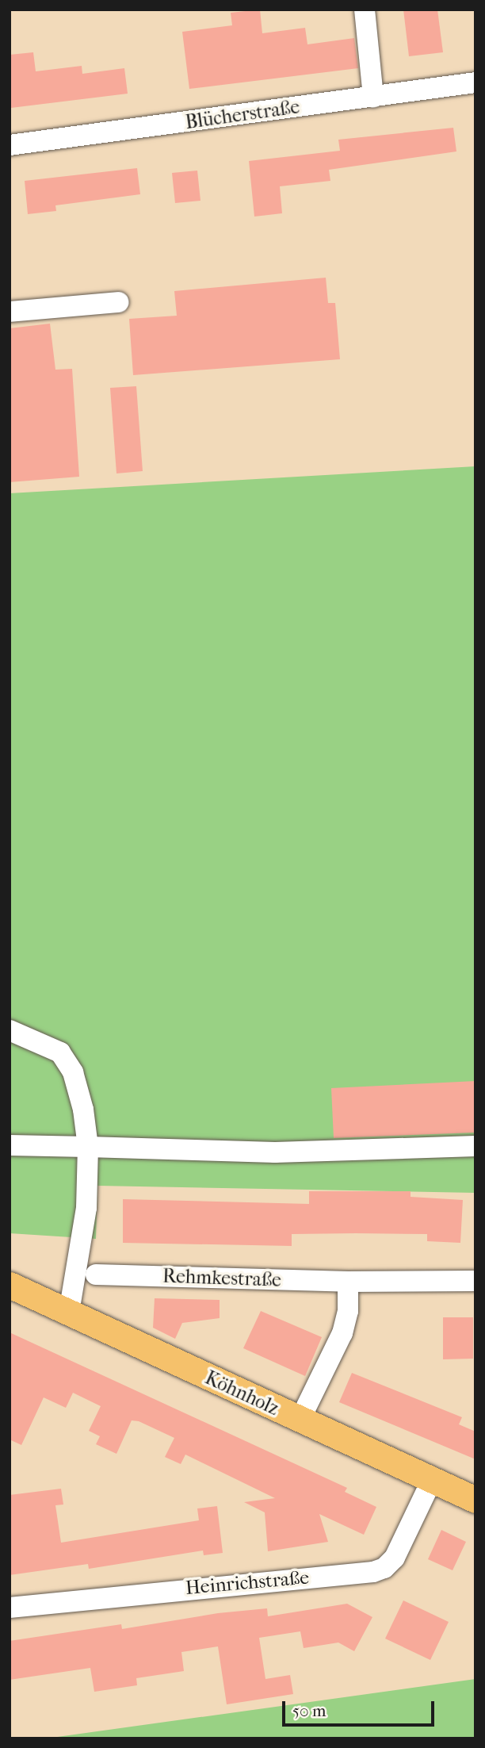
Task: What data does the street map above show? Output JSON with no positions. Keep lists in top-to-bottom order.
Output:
{
  "streets": {
    "main road": ["Köhnholz"],
    "street": ["Blücherstraße", "Rehmkestraße", "Heinrichstraße"]
  },
  "crossings": [
    ["Köhnholz", "Heinrichstraße"]
  ],
  "scale_bar": "50 m"
}
